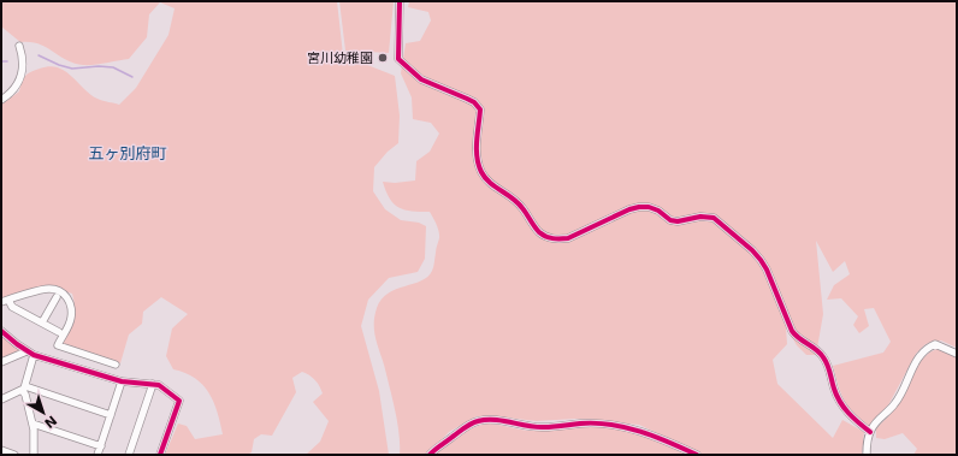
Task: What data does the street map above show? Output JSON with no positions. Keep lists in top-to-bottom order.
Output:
{
  "districts": ["五ヶ別府町"],
  "places": ["宮川幼稚園"],
  "north": "bottom right"
}
